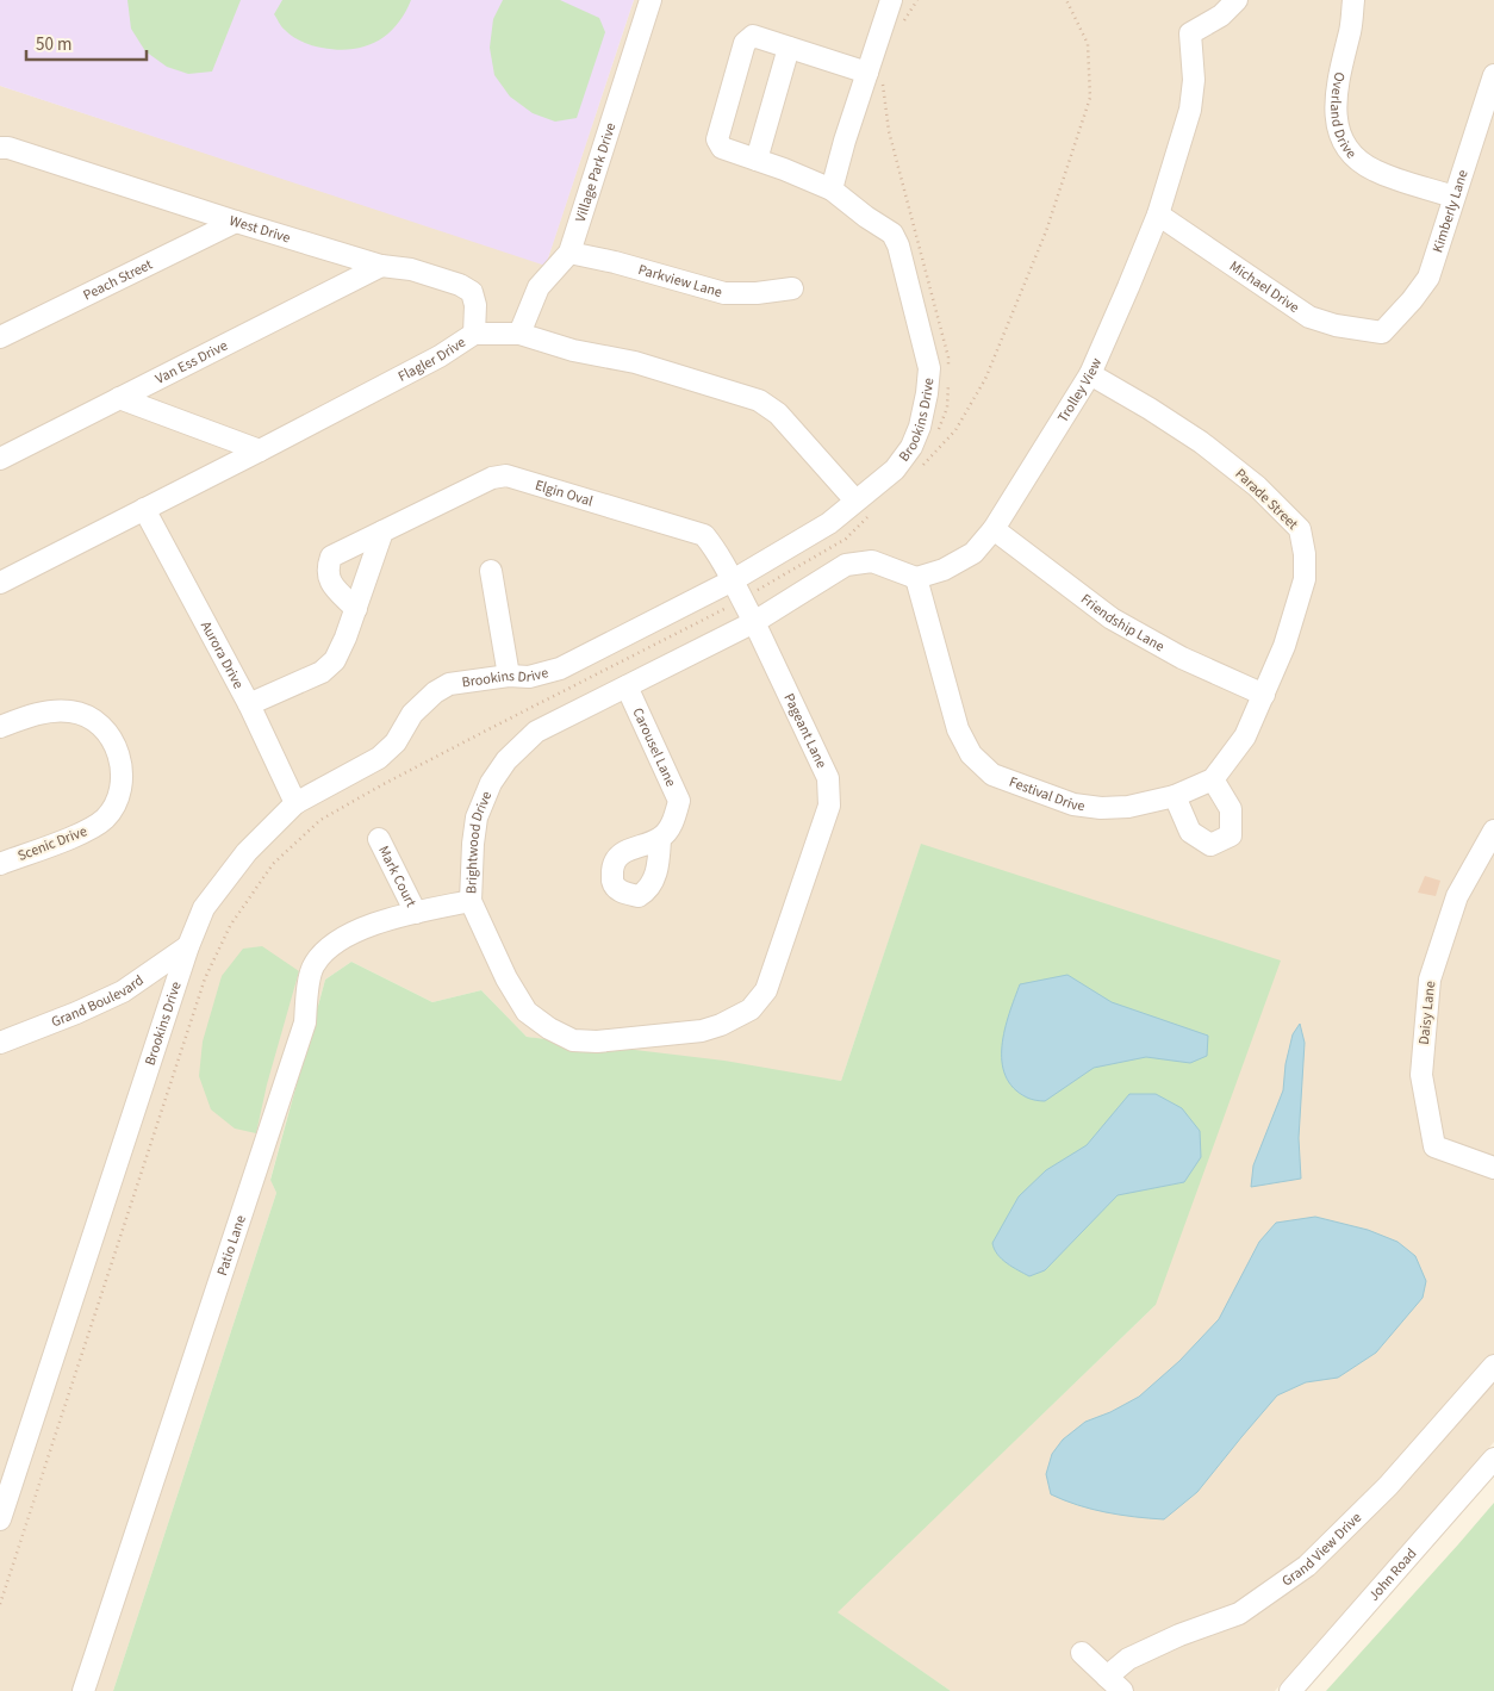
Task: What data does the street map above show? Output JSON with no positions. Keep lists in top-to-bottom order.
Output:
{
  "streets": {
    "street": [
      "Overland Drive",
      "Village Park Drive",
      "Kimberly Lane",
      "West Drive",
      "Peach Street",
      "Parkview Lane",
      "Michael Drive",
      "Flagler Drive",
      "Van Ess Drive",
      "Trolley View",
      "Brookins Drive",
      "Elgin Oval",
      "Parade Street",
      "Friendship Lane",
      "Aurora Drive",
      "Pageant Lane",
      "Carousel Lane",
      "Festival Drive",
      "Brightwood Drive",
      "Scenic Drive",
      "Mark Court",
      "Grand Boulevard",
      "Daisy Lane",
      "Patio Lane",
      "Grand View Drive",
      "John Road"
    ]
  },
  "crossings": [
    ["Overland Drive", "Kimberly Lane"],
    ["Village Park Drive", "Parkview Lane"],
    ["Village Park Drive", "Flagler Drive"],
    ["Kimberly Lane", "Michael Drive"],
    ["West Drive", "Peach Street"],
    ["West Drive", "Flagler Drive"],
    ["West Drive", "Van Ess Drive"],
    ["Michael Drive", "Trolley View"],
    ["Flagler Drive", "Brookins Drive"],
    ["Flagler Drive", "Aurora Drive"],
    ["Trolley View", "Parade Street"],
    ["Trolley View", "Friendship Lane"],
    ["Trolley View", "Festival Drive"],
    ["Brookins Drive", "Elgin Oval"],
    ["Brookins Drive", "Aurora Drive"],
    ["Brookins Drive", "Pageant Lane"],
    ["Brookins Drive", "Grand Boulevard"],
    ["Elgin Oval", "Pageant Lane"],
    ["Parade Street", "Friendship Lane"],
    ["Parade Street", "Festival Drive"],
    ["Friendship Lane", "Festival Drive"],
    ["Pageant Lane", "Brightwood Drive"],
    ["Carousel Lane", "Brightwood Drive"],
    ["Brightwood Drive", "Patio Lane"],
    ["Mark Court", "Patio Lane"]
  ],
  "scale_bar": "50 m"
}
